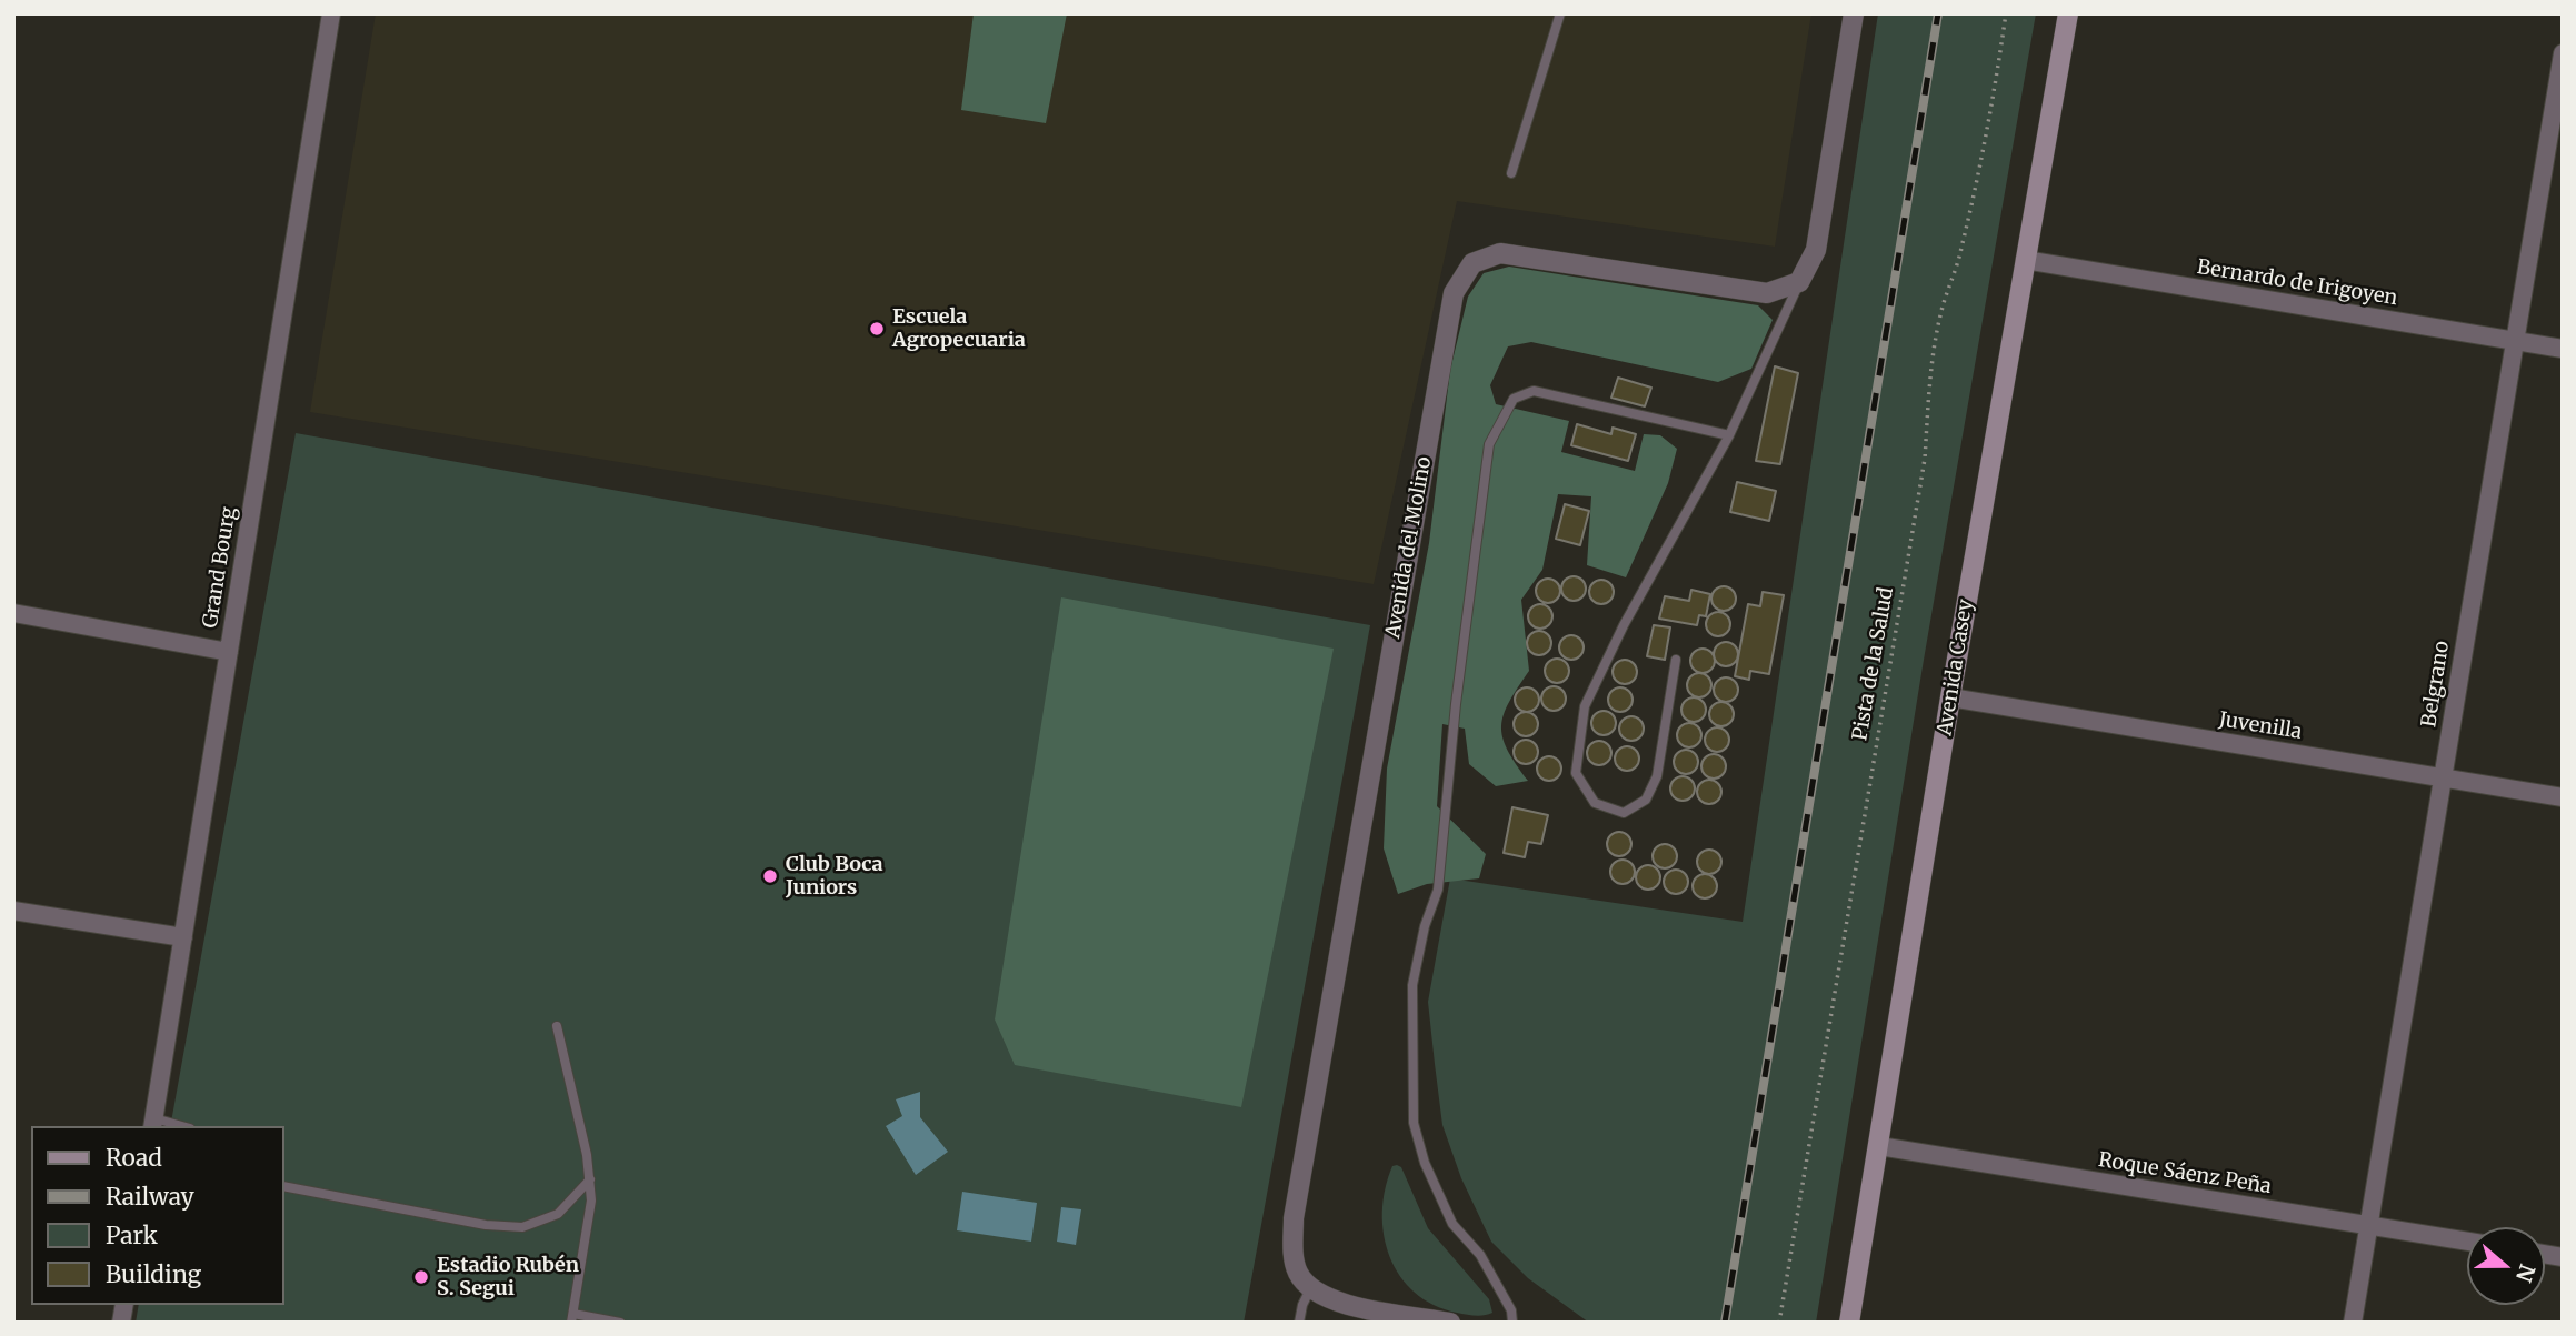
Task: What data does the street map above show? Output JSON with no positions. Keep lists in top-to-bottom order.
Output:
{
  "streets": {
    "main road": ["Avenida Casey"],
    "street": [
      "Bernardo de Irigoyen",
      "Avenida del Molino",
      "Grand Bourg",
      "Belgrano",
      "Juvenilla",
      "Roque Sáenz Peña"
    ],
    "path": ["Pista de la Salud"]
  },
  "crossings": [
    ["Bernardo de Irigoyen", "Avenida Casey"],
    ["Bernardo de Irigoyen", "Belgrano"],
    ["Avenida Casey", "Juvenilla"],
    ["Avenida Casey", "Roque Sáenz Peña"],
    ["Belgrano", "Juvenilla"],
    ["Belgrano", "Roque Sáenz Peña"]
  ],
  "places": ["Escuela Agropecuaria", "Club Boca Juniors", "Estadio Rubén S. Segui"],
  "legend": [
    "Road",
    "Railway",
    "Park",
    "Building"
  ],
  "north": "right"
}
